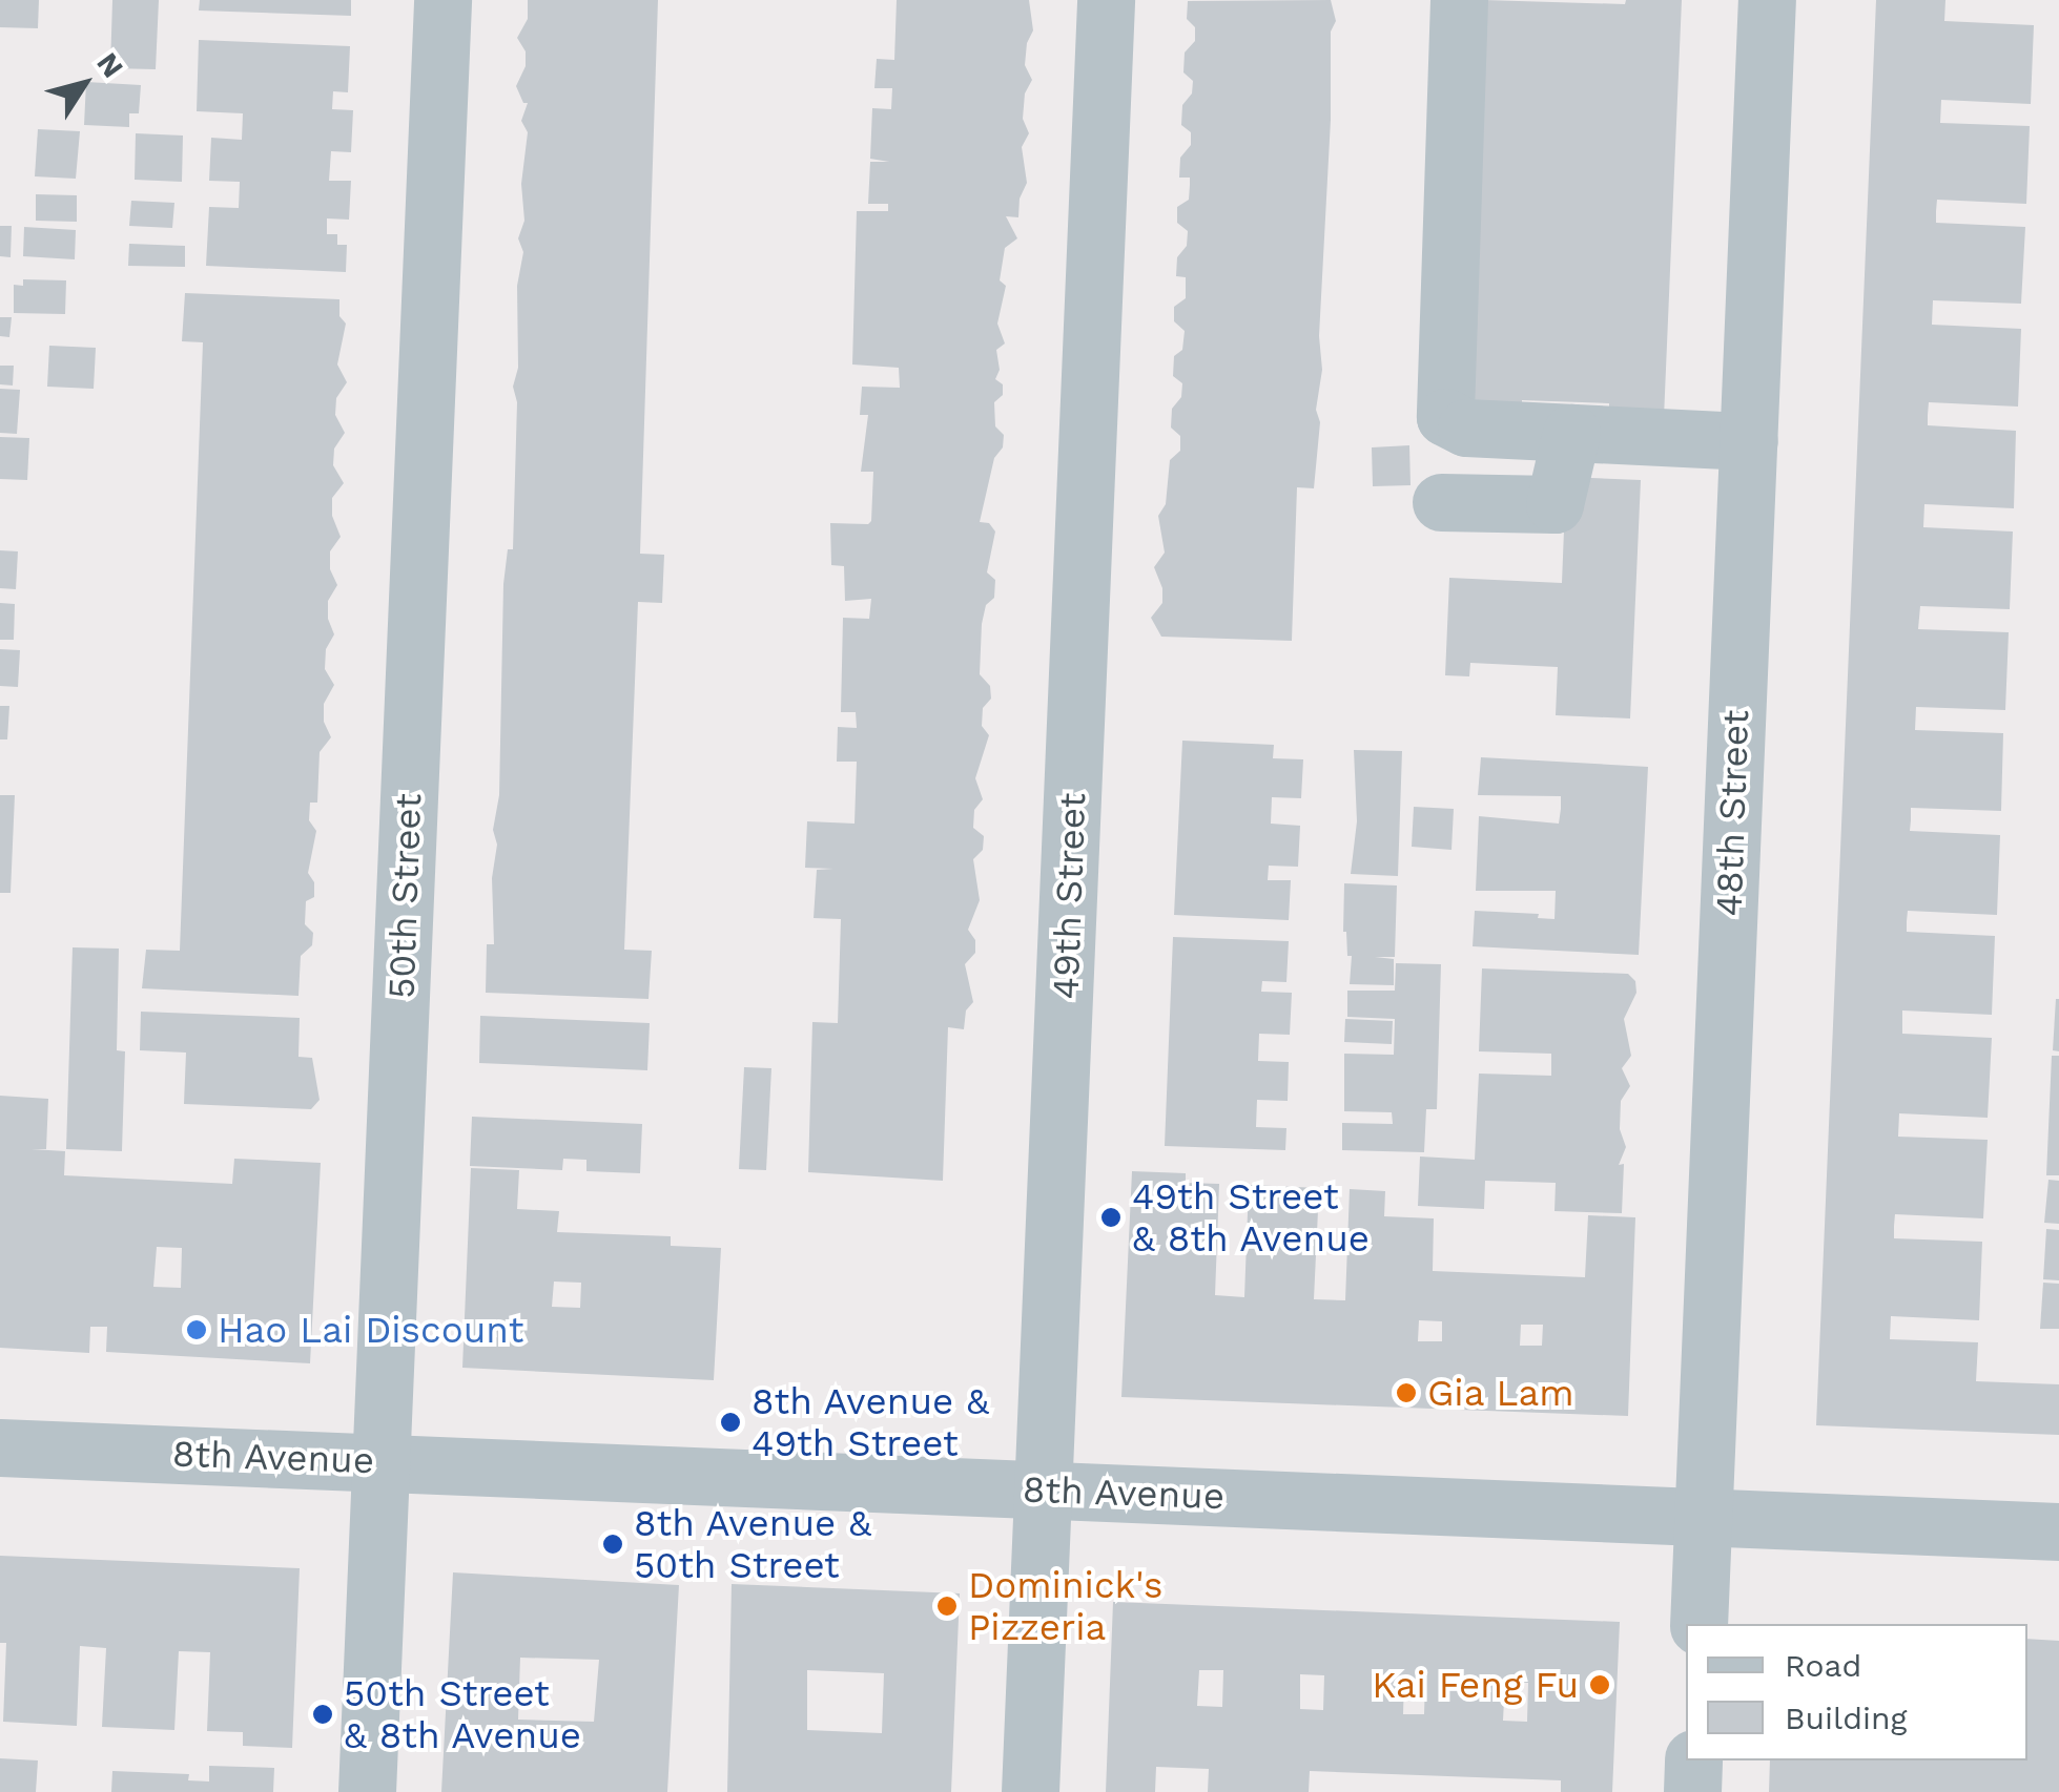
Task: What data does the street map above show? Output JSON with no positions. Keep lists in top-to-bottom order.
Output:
{
  "streets": {
    "street": [
      "48th Street",
      "50th Street",
      "49th Street",
      "8th Avenue"
    ]
  },
  "crossings": [
    ["48th Street", "8th Avenue"],
    ["50th Street", "8th Avenue"],
    ["49th Street", "8th Avenue"]
  ],
  "places": [
    "49th Street & 8th Avenue",
    "Hao Lai Discount",
    "Gia Lam",
    "8th Avenue & 49th Street",
    "8th Avenue & 50th Street",
    "Dominick's Pizzeria",
    "Kai Feng Fu",
    "50th Street & 8th Avenue"
  ],
  "legend": ["Road", "Building"],
  "north": "top right"
}
